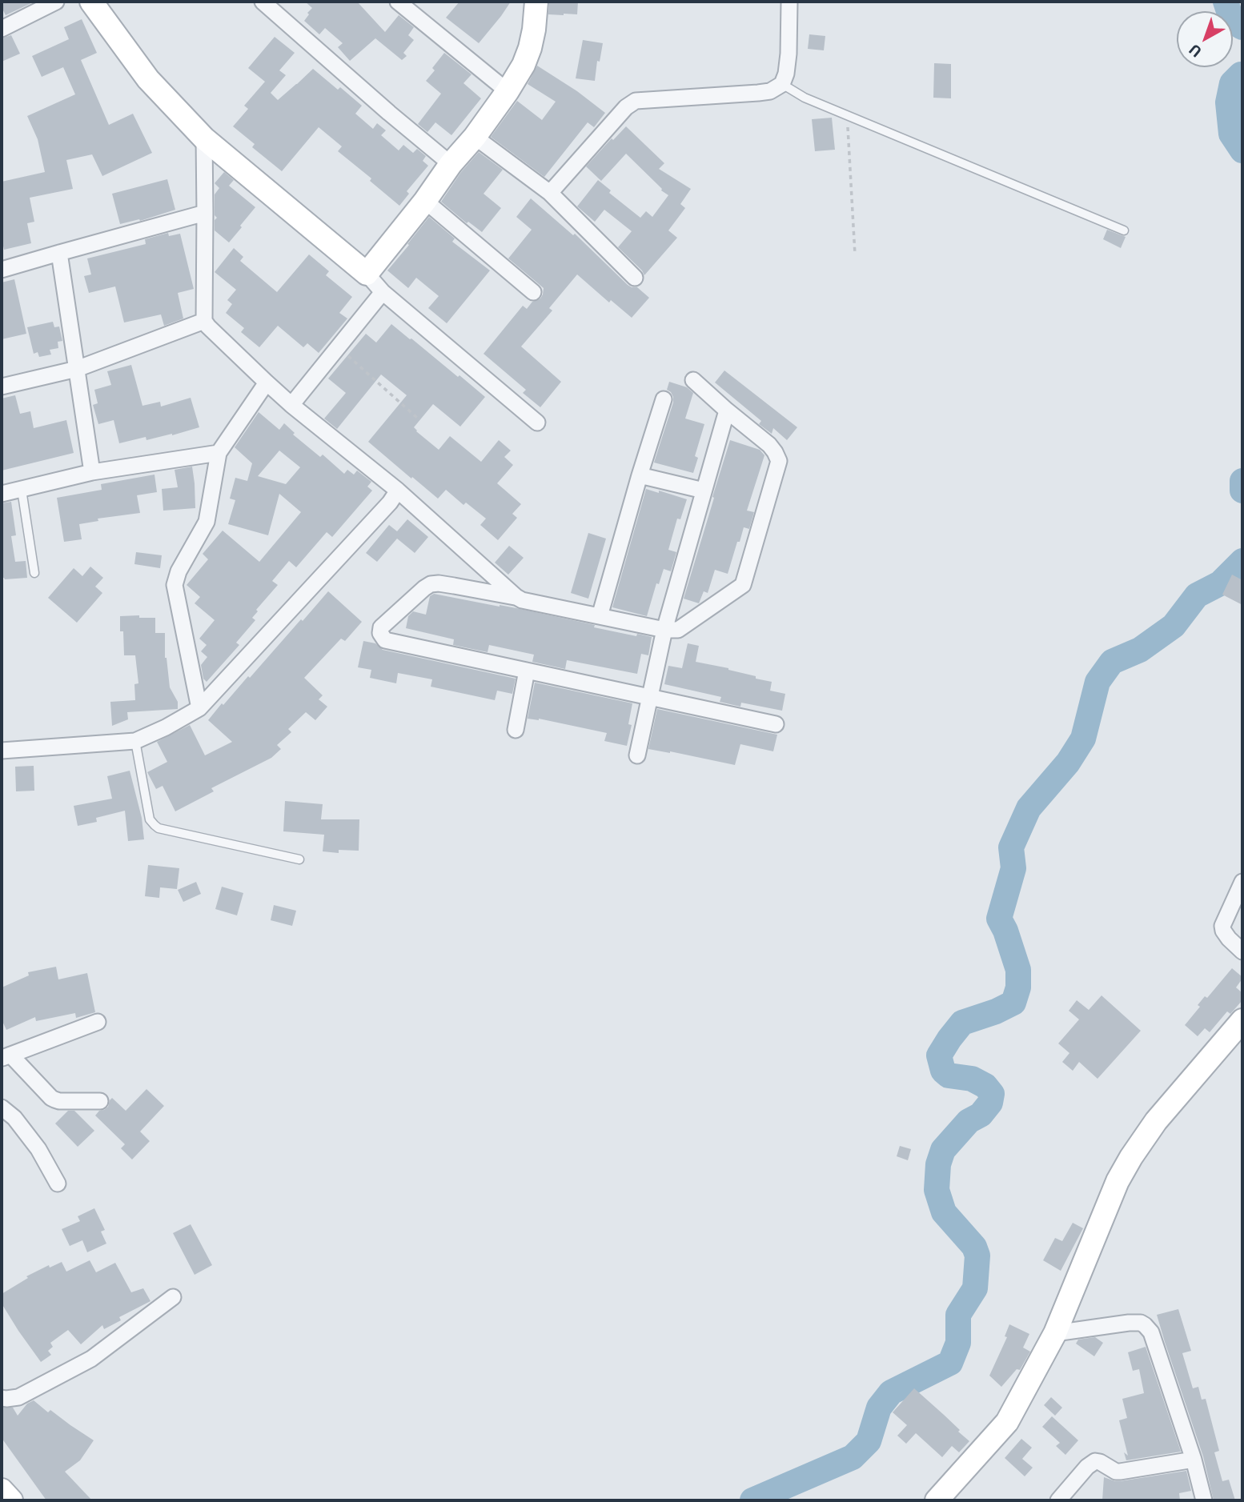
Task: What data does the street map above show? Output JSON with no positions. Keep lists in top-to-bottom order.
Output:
{
  "north": "bottom left"
}
